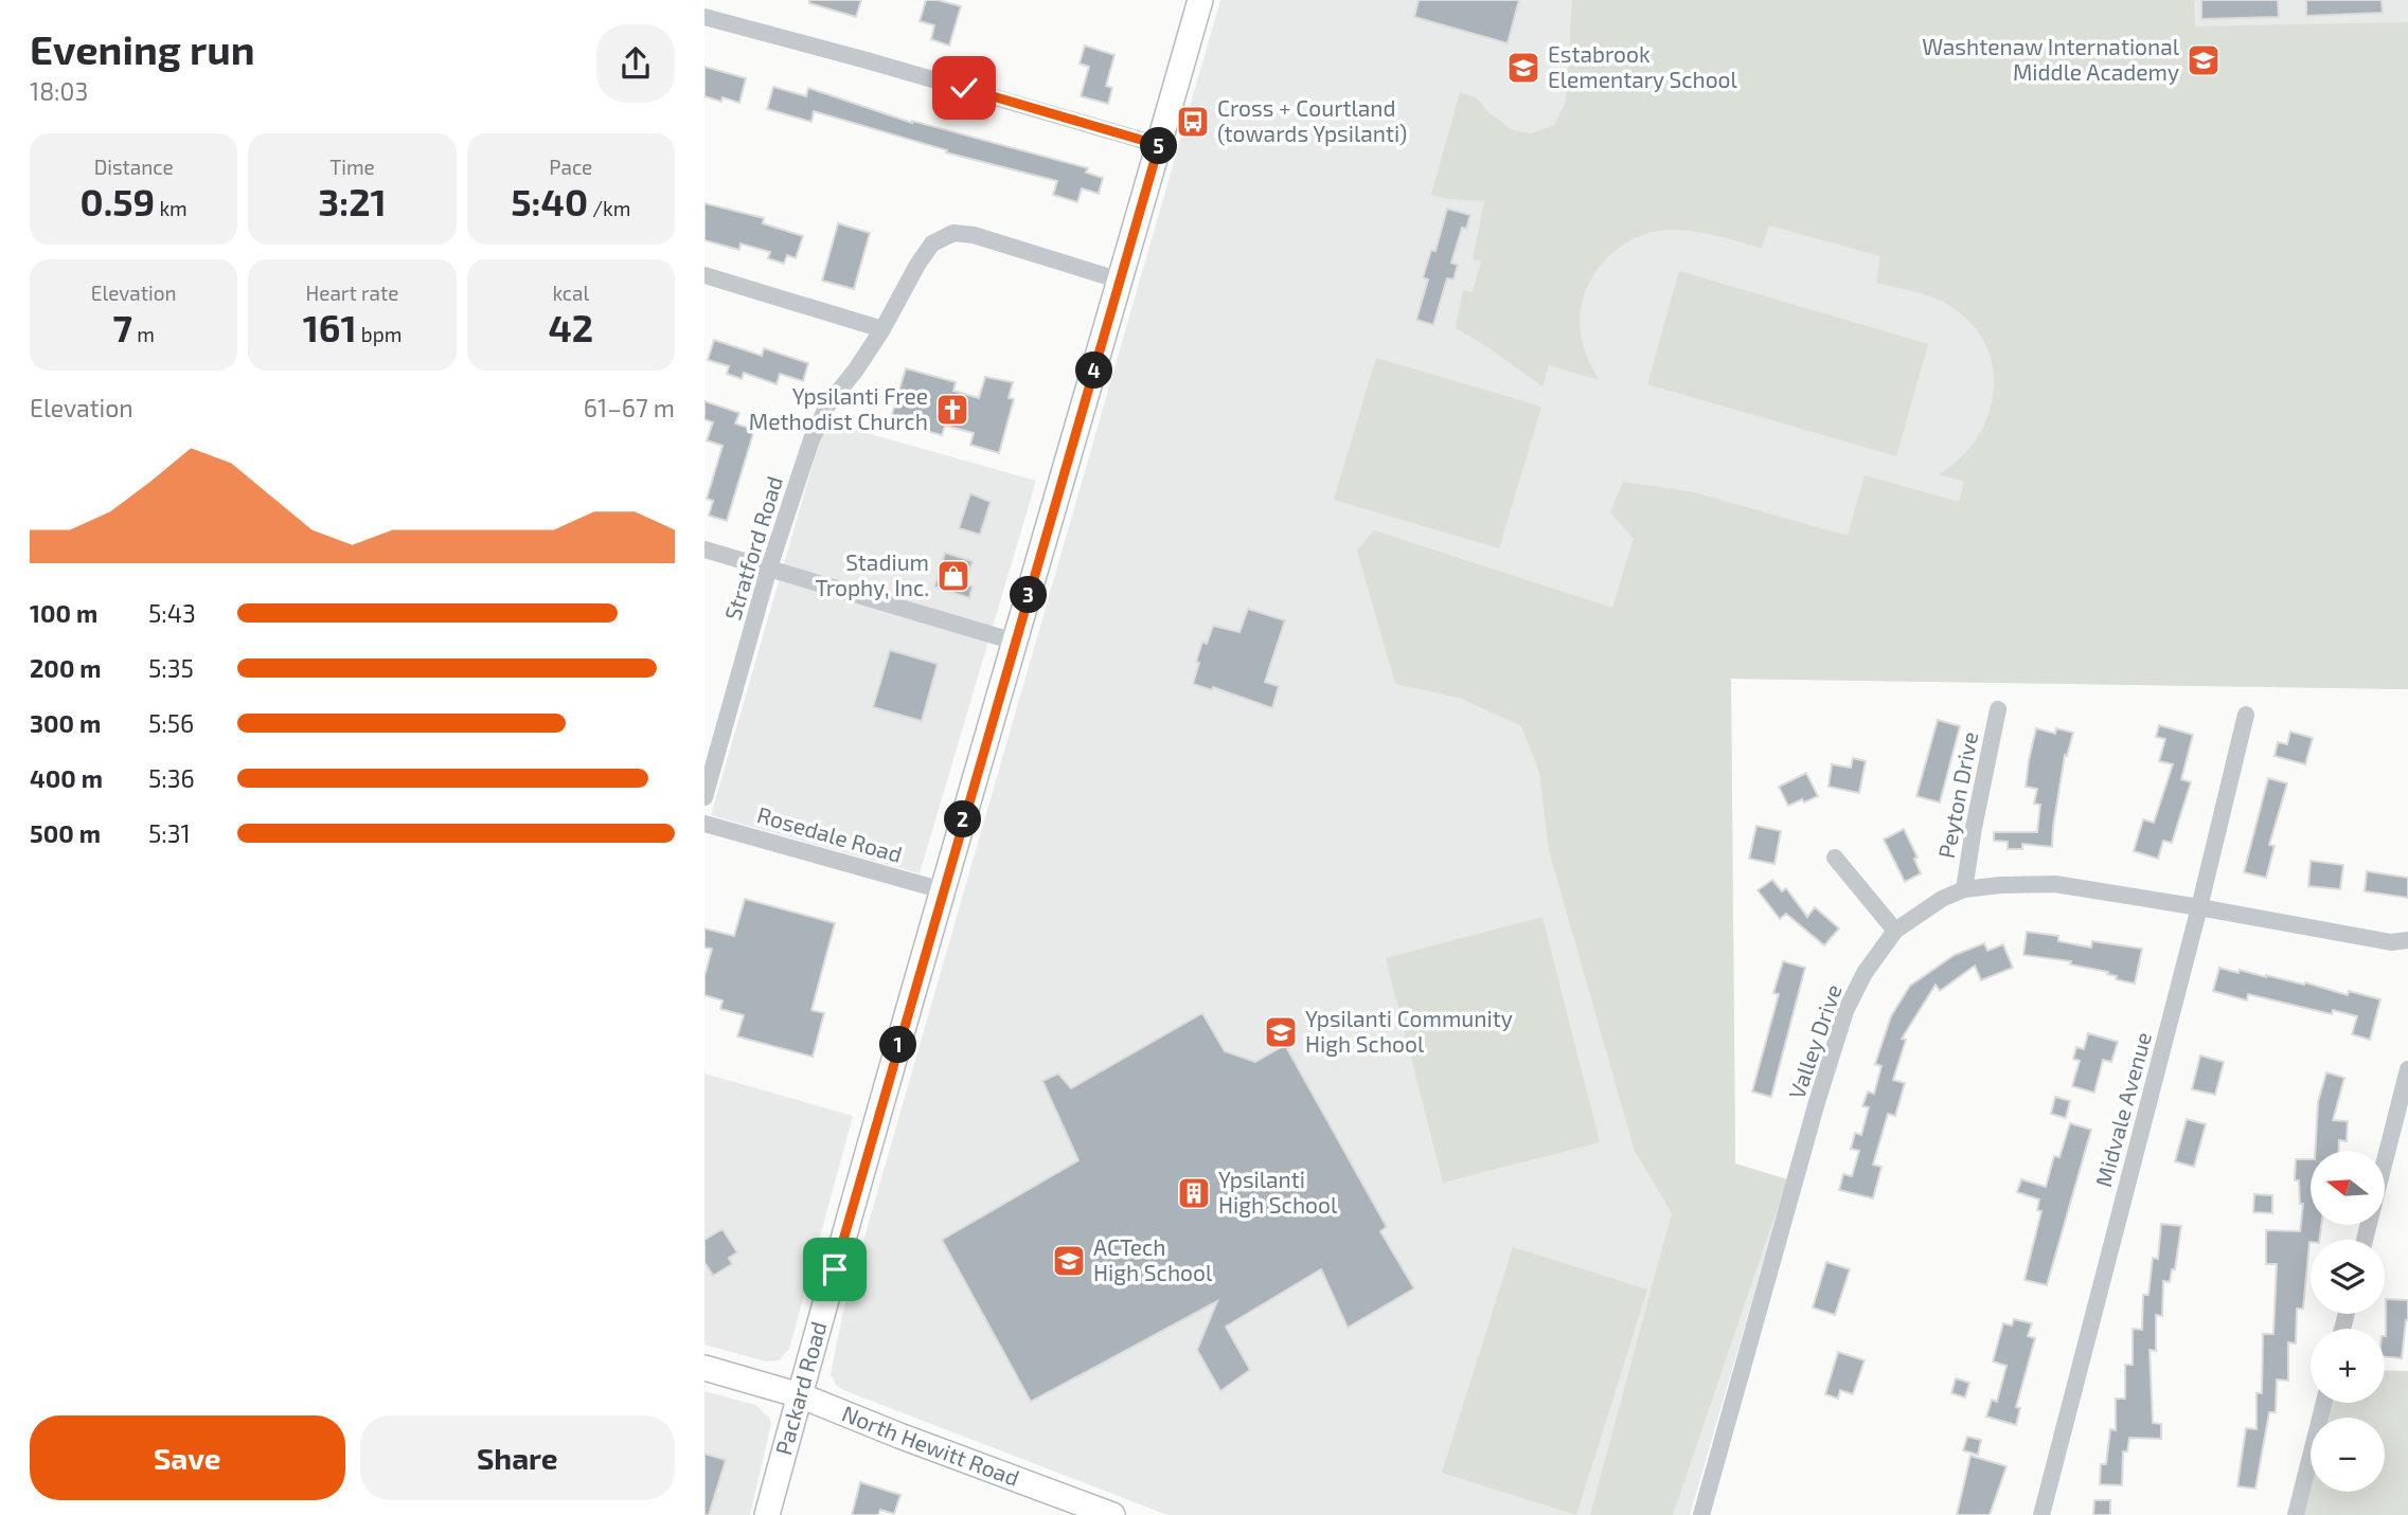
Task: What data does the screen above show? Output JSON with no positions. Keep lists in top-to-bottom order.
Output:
{
  "streets": {
    "main road": ["Packard Road", "North Hewitt Road"],
    "street": [
      "Stratford Road",
      "Peyton Drive",
      "Rosedale Road",
      "Valley Drive",
      "Midvale Avenue"
    ]
  },
  "crossings": [
    ["Stratford Road", "Packard Road"],
    ["Peyton Drive", "Valley Drive"],
    ["Rosedale Road", "Packard Road"],
    ["Valley Drive", "Midvale Avenue"],
    ["Packard Road", "North Hewitt Road"]
  ],
  "places": {
    "school or university": [
      "Washtenaw International Middle Academy",
      "Estabrook Elementary School",
      "Ypsilanti Community High School",
      "ACTech High School"
    ],
    "bus stop": ["Cross + Courtland (towards Ypsilanti)"],
    "church": ["Ypsilanti Free Methodist Church"],
    "shop": ["Stadium Trophy, Inc."],
    "building": ["Ypsilanti High School"]
  },
  "north": "left",
  "page": {
    "heading": ["Evening run", "18:03"],
    "stats": [
      ["Distance", "0.59 km"],
      ["Time", "3:21"],
      ["Pace", "5:40 /km"],
      ["Elevation", "7 m"],
      ["Heart rate", "161 bpm"],
      ["kcal", "42"]
    ],
    "pins": [
      "5",
      "4",
      "3",
      "2",
      "1"
    ],
    "chart": ["Elevation", "61–67 m"],
    "list": [
      {
        "name": "100 m",
        "note": "5:43"
      },
      {
        "name": "200 m",
        "note": "5:35"
      },
      {
        "name": "300 m",
        "note": "5:56"
      },
      {
        "name": "400 m",
        "note": "5:36"
      },
      {
        "name": "500 m",
        "note": "5:31"
      }
    ],
    "map_buttons": ["+", "−"],
    "buttons": ["Save", "Share"]
  }
}
